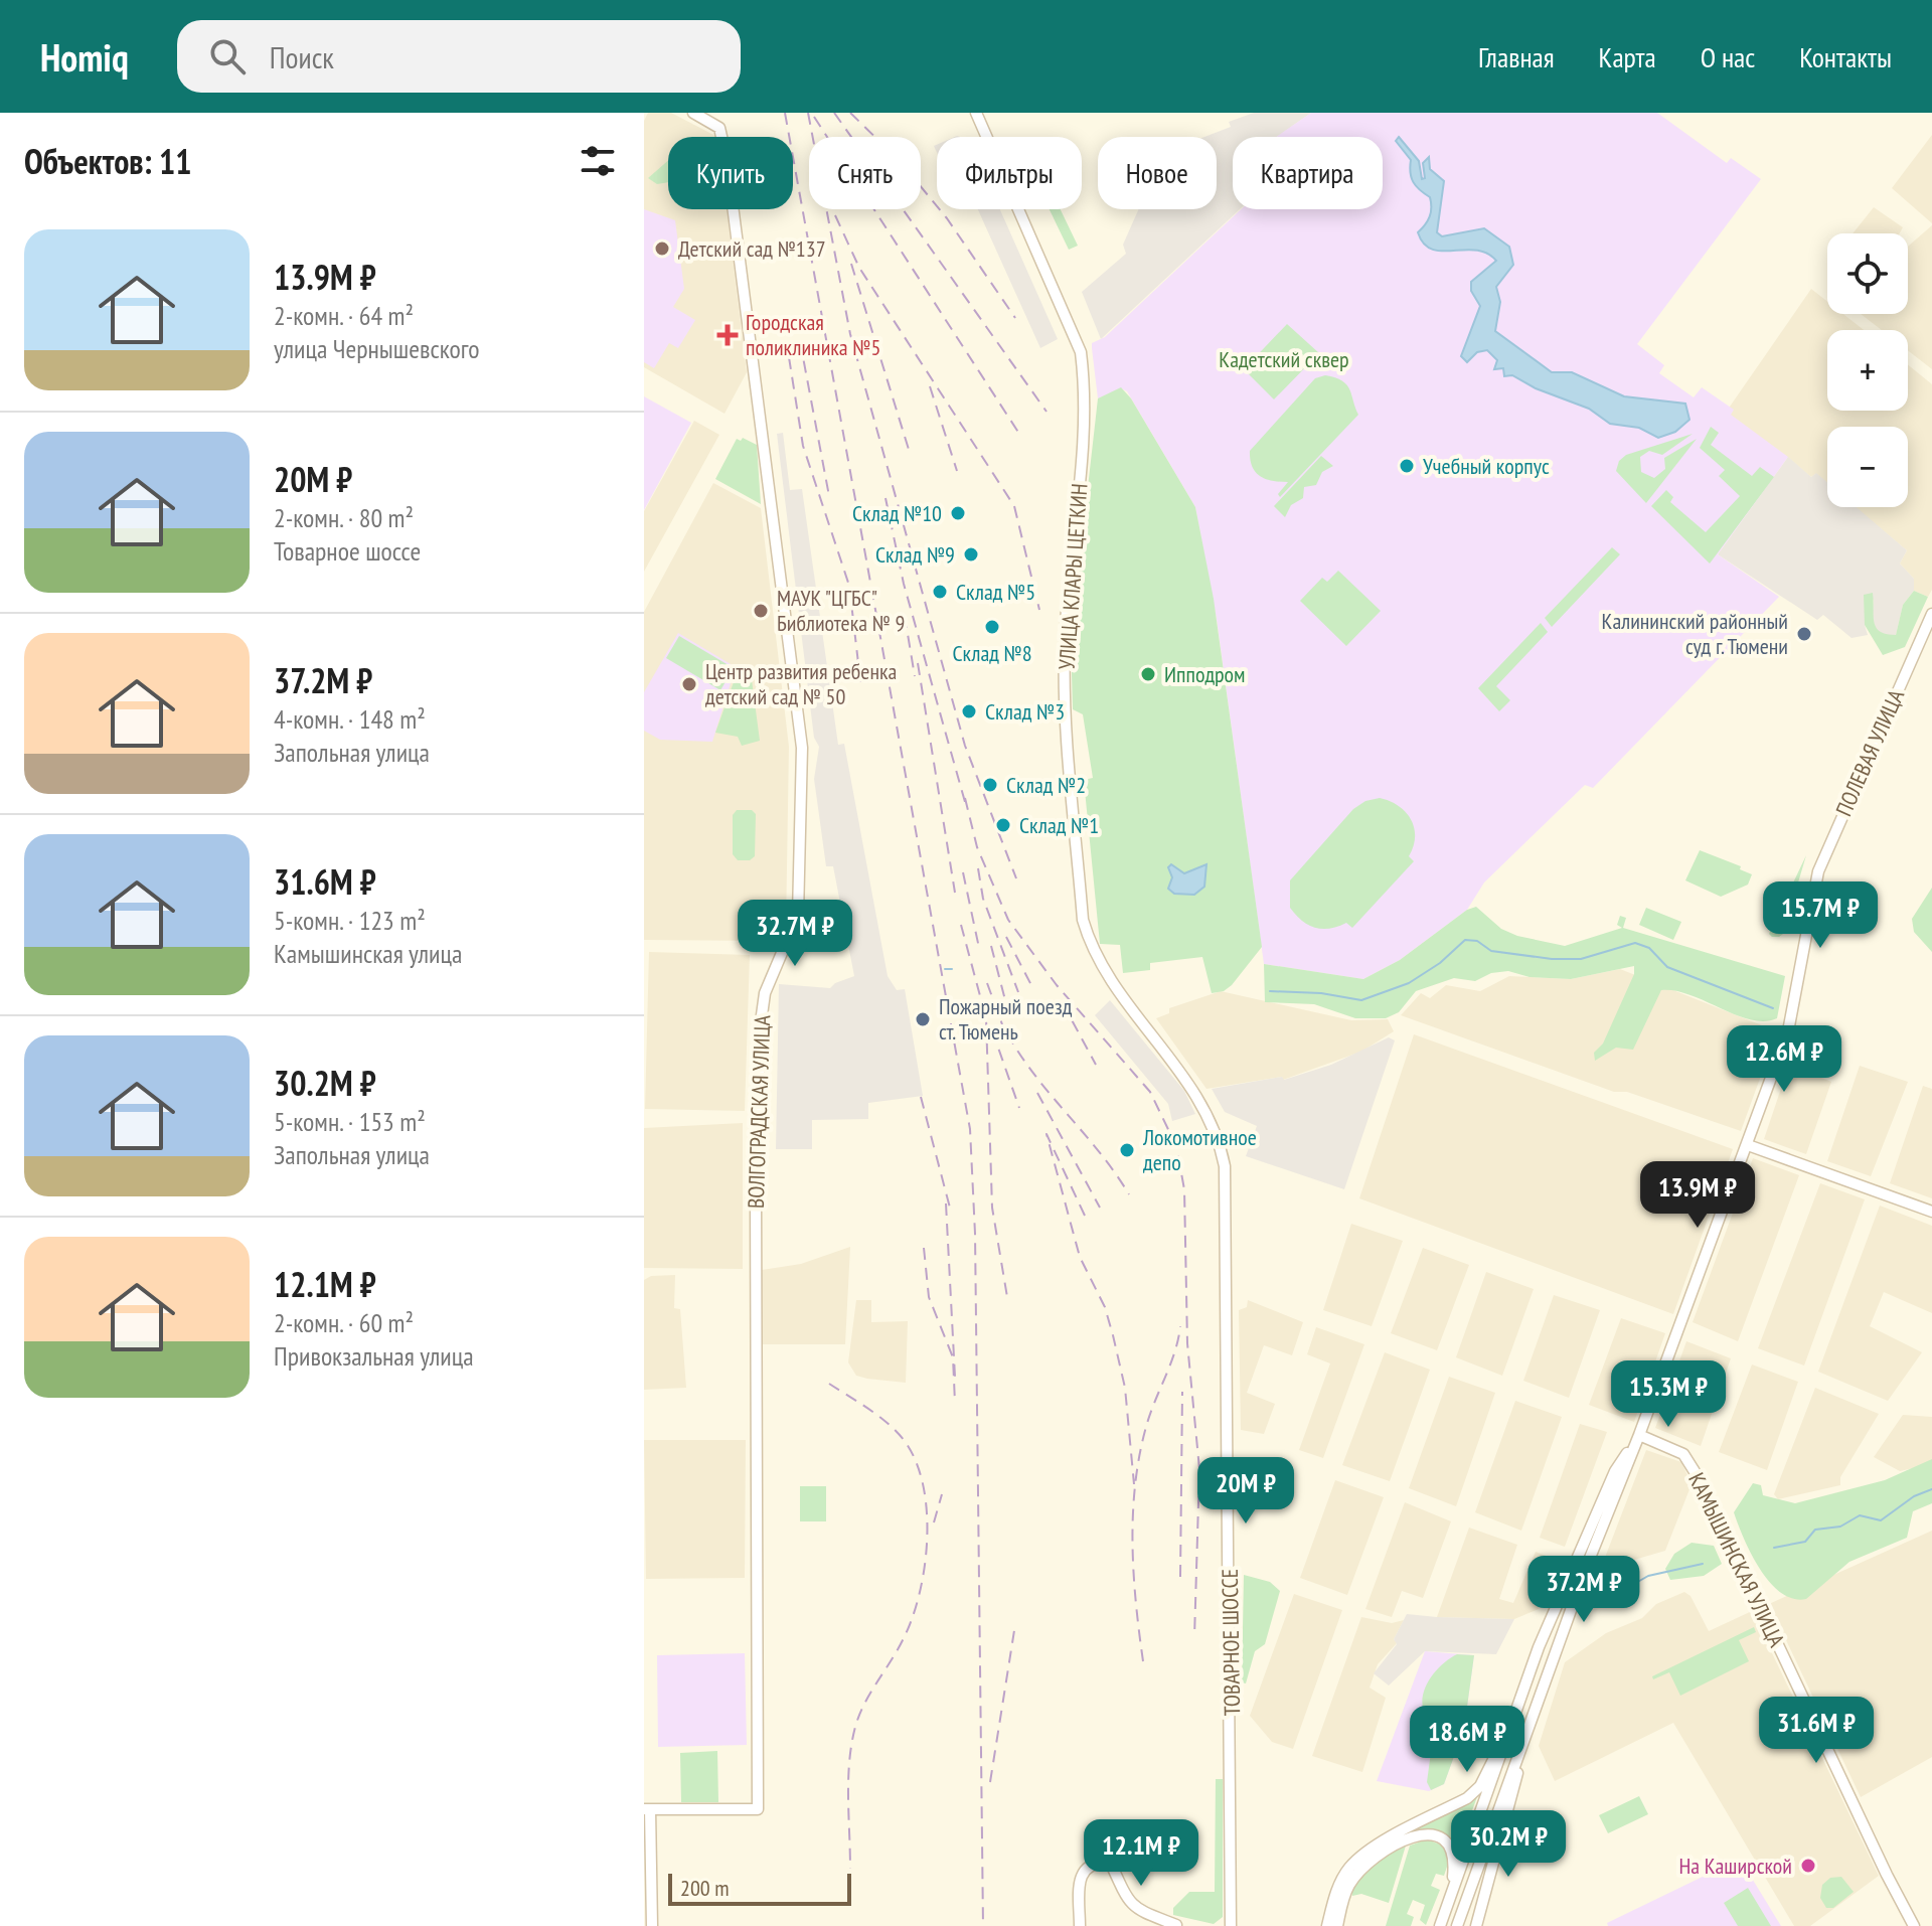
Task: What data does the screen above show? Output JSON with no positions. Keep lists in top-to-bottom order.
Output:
{
  "streets": {
    "street": [
      "УЛИЦА КЛАРЫ ЦЕТКИН",
      "ПОЛЕВАЯ УЛИЦА",
      "ВОЛГОГРАДСКАЯ УЛИЦА",
      "КАМЫШИНСКАЯ УЛИЦА",
      "ТОВАРНОЕ ШОССЕ"
    ]
  },
  "crossings": [
    ["УЛИЦА КЛАРЫ ЦЕТКИН", "ТОВАРНОЕ ШОССЕ"],
    ["ПОЛЕВАЯ УЛИЦА", "КАМЫШИНСКАЯ УЛИЦА"]
  ],
  "parks": ["Кадетский сквер"],
  "places": {
    "other": [
      "Детский сад №137",
      "Учебный корпус",
      "Склад №10",
      "Склад №9",
      "Склад №5",
      "МАУК \"ЦГБС\" Библиотека № 9",
      "Склад №8",
      "Калининский районный суд г. Тюмени",
      "Ипподром",
      "Центр развития ребенка детский сад № 50",
      "Склад №3",
      "Склад №2",
      "Склад №1",
      "Пожарный поезд ст. Тюмень",
      "Локомотивное депо",
      "На Каширской"
    ],
    "health": ["Городская поликлиника №5"]
  },
  "scale_bar": "200 m",
  "page": {
    "header": "Homiq",
    "search": "Поиск",
    "nav": [
      "Главная",
      "Карта",
      "О нас",
      "Контакты"
    ],
    "heading": "Объектов: 11",
    "chip": [
      "Купить",
      "Снять",
      "Фильтры",
      "Новое",
      "Квартира"
    ],
    "list": [
      {
        "name": "13.9M ₽",
        "note": "2-комн. · 64 m² · улица Чернышевского"
      },
      {
        "name": "20M ₽",
        "note": "2-комн. · 80 m² · Товарное шоссе"
      },
      {
        "name": "37.2M ₽",
        "note": "4-комн. · 148 m² · Запольная улица"
      },
      {
        "name": "31.6M ₽",
        "note": "5-комн. · 123 m² · Камышинская улица"
      },
      {
        "name": "30.2M ₽",
        "note": "5-комн. · 153 m² · Запольная улица"
      },
      {
        "name": "12.1M ₽",
        "note": "2-комн. · 60 m² · Привокзальная улица"
      }
    ],
    "map_buttons": ["+", "−"],
    "price": [
      "15.7M ₽",
      "32.7M ₽",
      "12.6M ₽",
      "13.9M ₽",
      "15.3M ₽",
      "20M ₽",
      "37.2M ₽",
      "31.6M ₽",
      "18.6M ₽",
      "30.2M ₽",
      "12.1M ₽"
    ],
    "scale": "200 m"
  }
}
